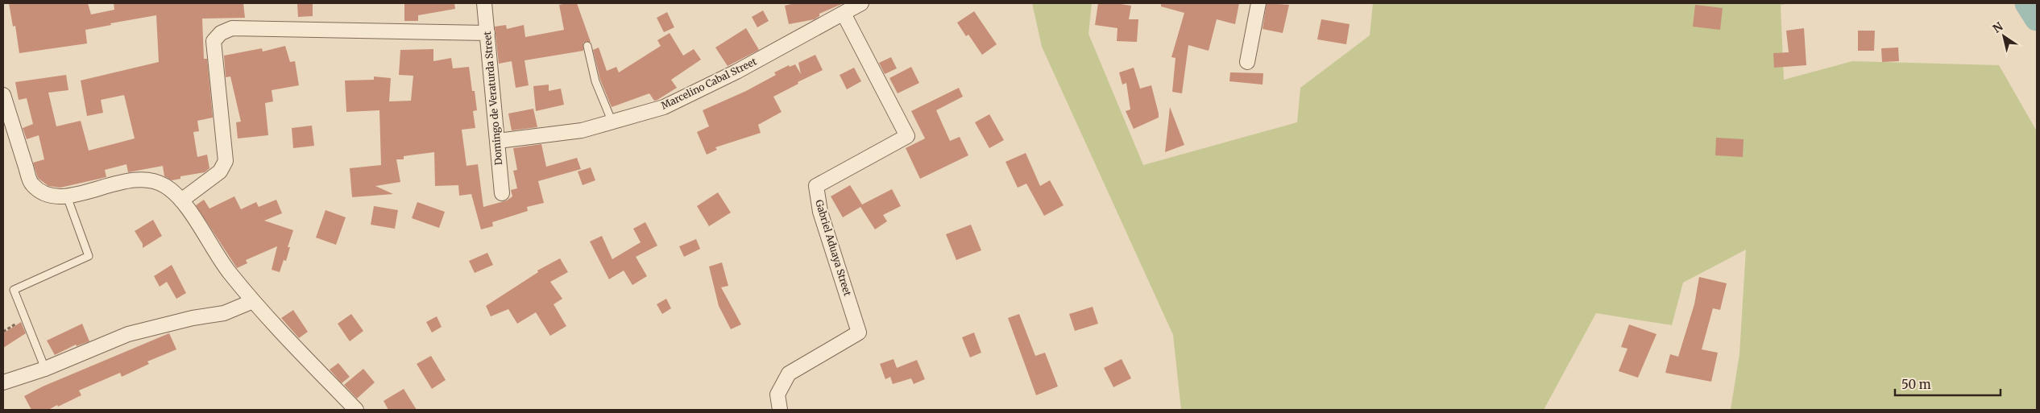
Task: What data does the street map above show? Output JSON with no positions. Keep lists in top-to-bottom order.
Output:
{
  "streets": {
    "street": ["Marcelino Cabal Street", "Domingo de Veraturda Street", "Gabriel Aduaya Street"]
  },
  "crossings": [
    ["Marcelino Cabal Street", "Domingo de Veraturda Street"],
    ["Marcelino Cabal Street", "Gabriel Aduaya Street"]
  ],
  "scale_bar": "50 m",
  "north": "top left"
}
